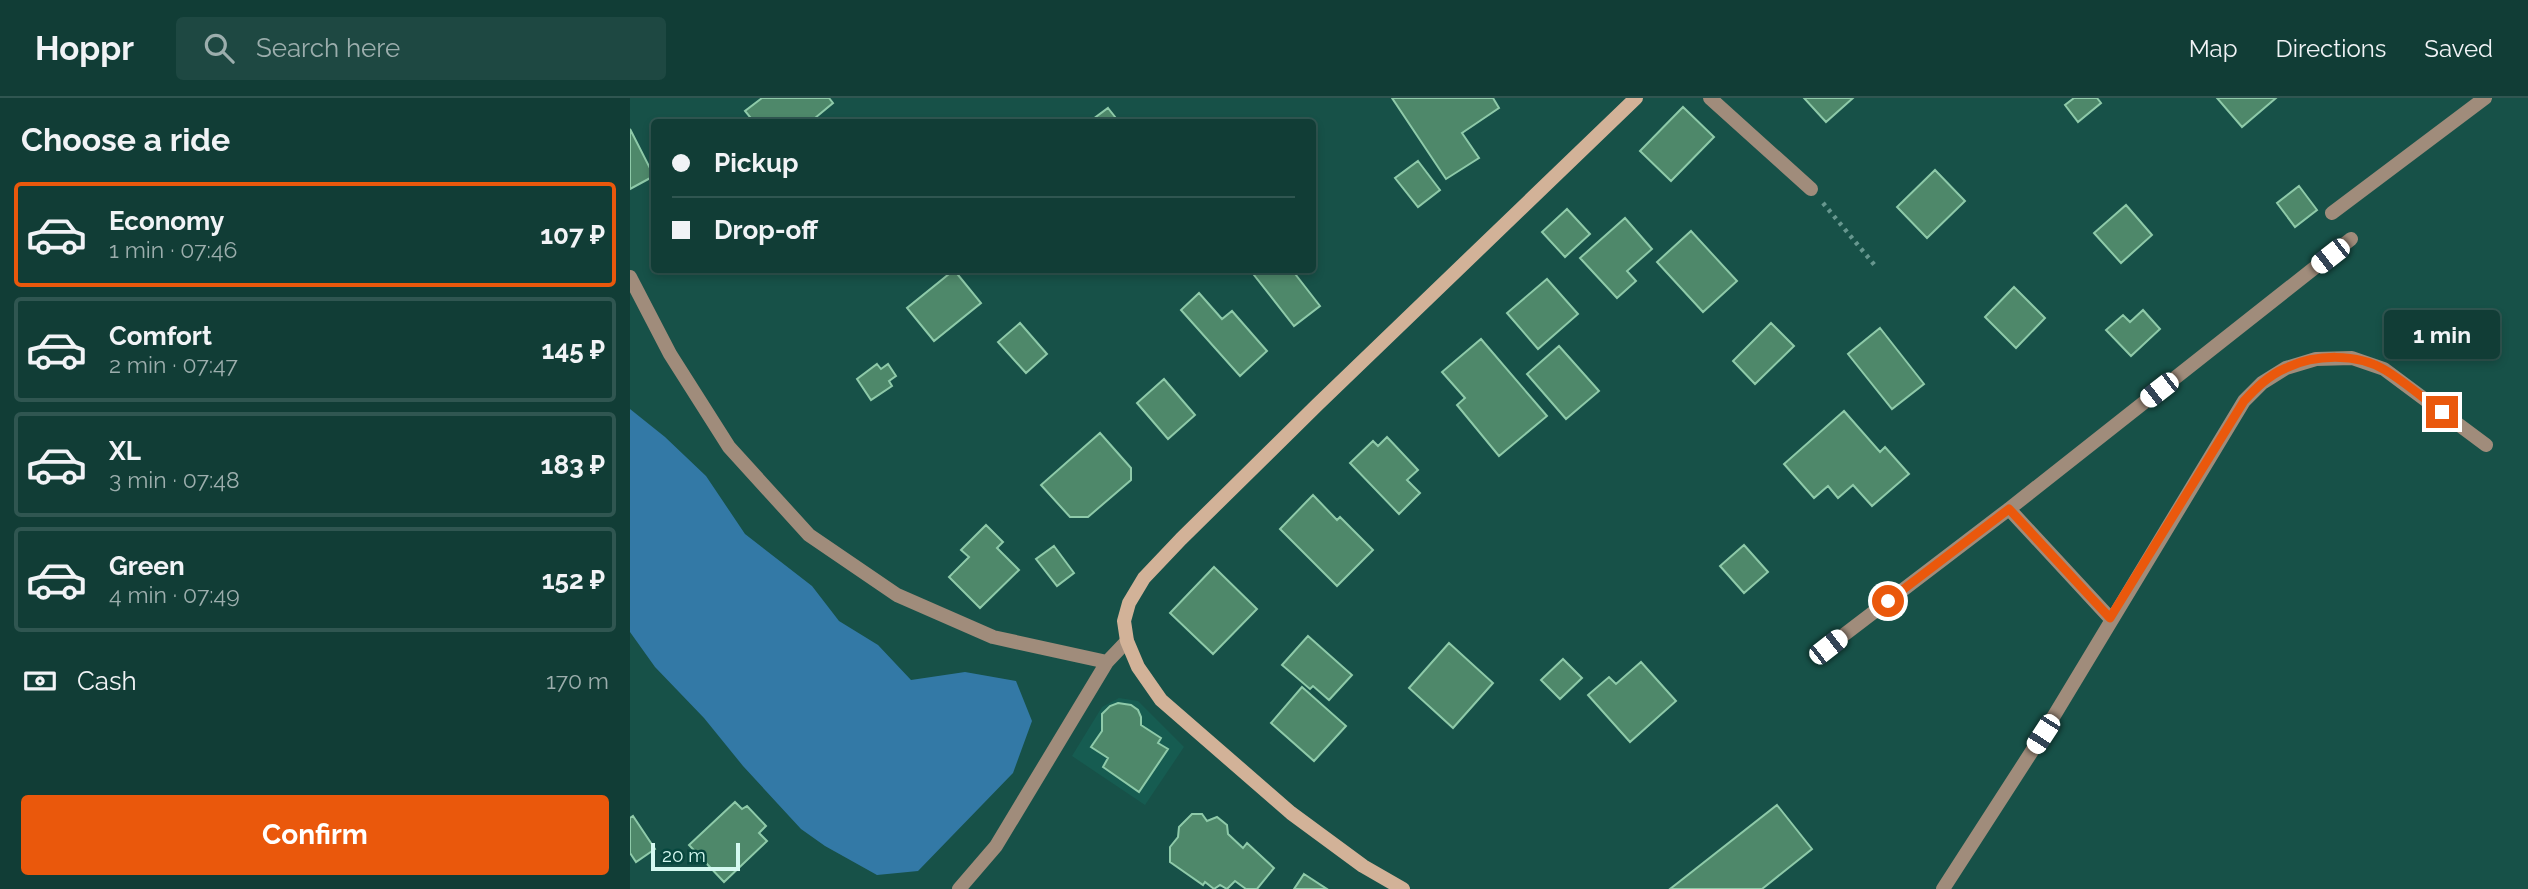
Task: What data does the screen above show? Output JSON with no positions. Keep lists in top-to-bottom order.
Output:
{
  "scale_bar": "20 m",
  "page": {
    "header": "Hoppr",
    "search": "Search here",
    "nav": ["Map", "Directions", "Saved"],
    "heading": "Choose a ride",
    "banner": ["Pickup", "Drop-off"],
    "list": [
      {
        "name": "Economy",
        "note": "1 min · 07:46",
        "value": "107 ₽"
      },
      {
        "name": "Comfort",
        "note": "2 min · 07:47",
        "value": "145 ₽"
      },
      {
        "name": "XL",
        "note": "3 min · 07:48",
        "value": "183 ₽"
      },
      {
        "name": "Green",
        "note": "4 min · 07:49",
        "value": "152 ₽"
      }
    ],
    "bubble": "1 min",
    "pay": ["Cash", "170 m"],
    "buttons": "Confirm",
    "scale": "20 m"
  }
}
